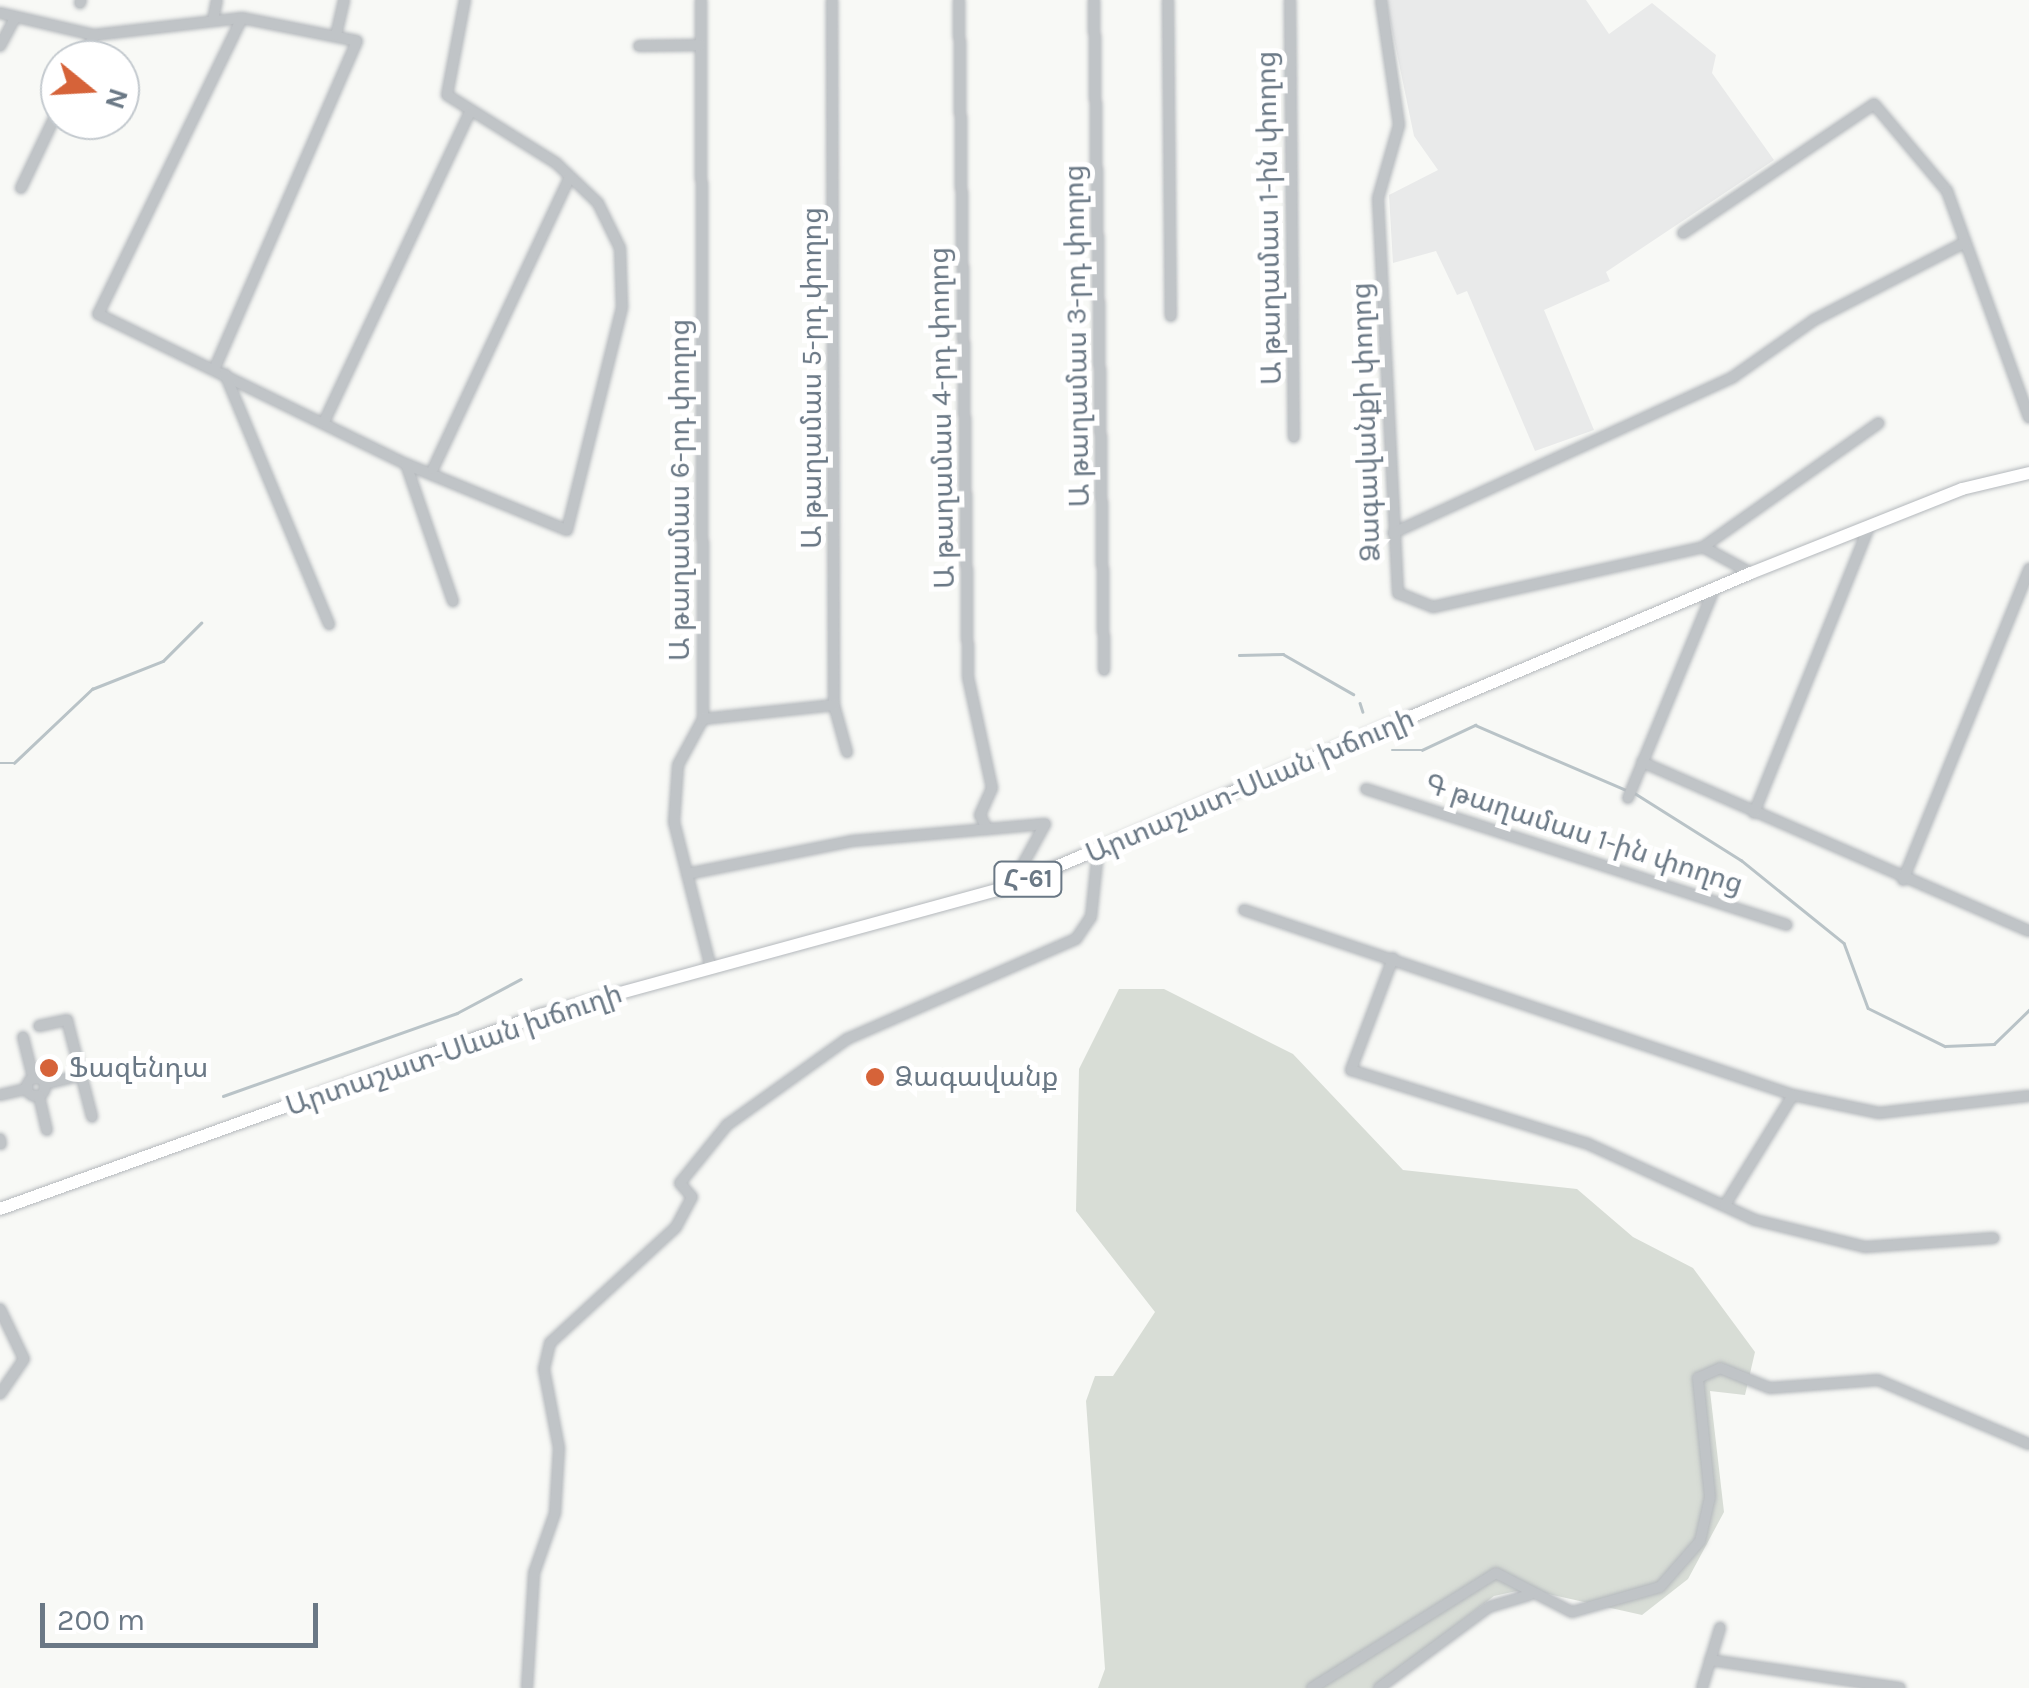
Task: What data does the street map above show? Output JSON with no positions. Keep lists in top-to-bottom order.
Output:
{
  "streets": {
    "main road": ["Արտաշատ-Սևան խճուղի", "Հ-61"],
    "street": [
      "Ա թաղամաս 1-ին փողոց",
      "Ա թաղամաս 3-րդ փողոց",
      "Ա թաղամաս 5-րդ փողոց",
      "Ա թաղամաս 4-րդ փողոց",
      "Ձագավանքի փողոց",
      "Ա թաղամաս 6-րդ փողոց",
      "Գ թաղամաս 1-ին փողոց"
    ]
  },
  "crossings": [
    ["Ա թաղամաս 6-րդ փողոց", "Արտաշատ-Սևան խճուղի"]
  ],
  "places": ["Ֆազենդա", "Ձագավանք"],
  "scale_bar": "200 m",
  "north": "right"
}
